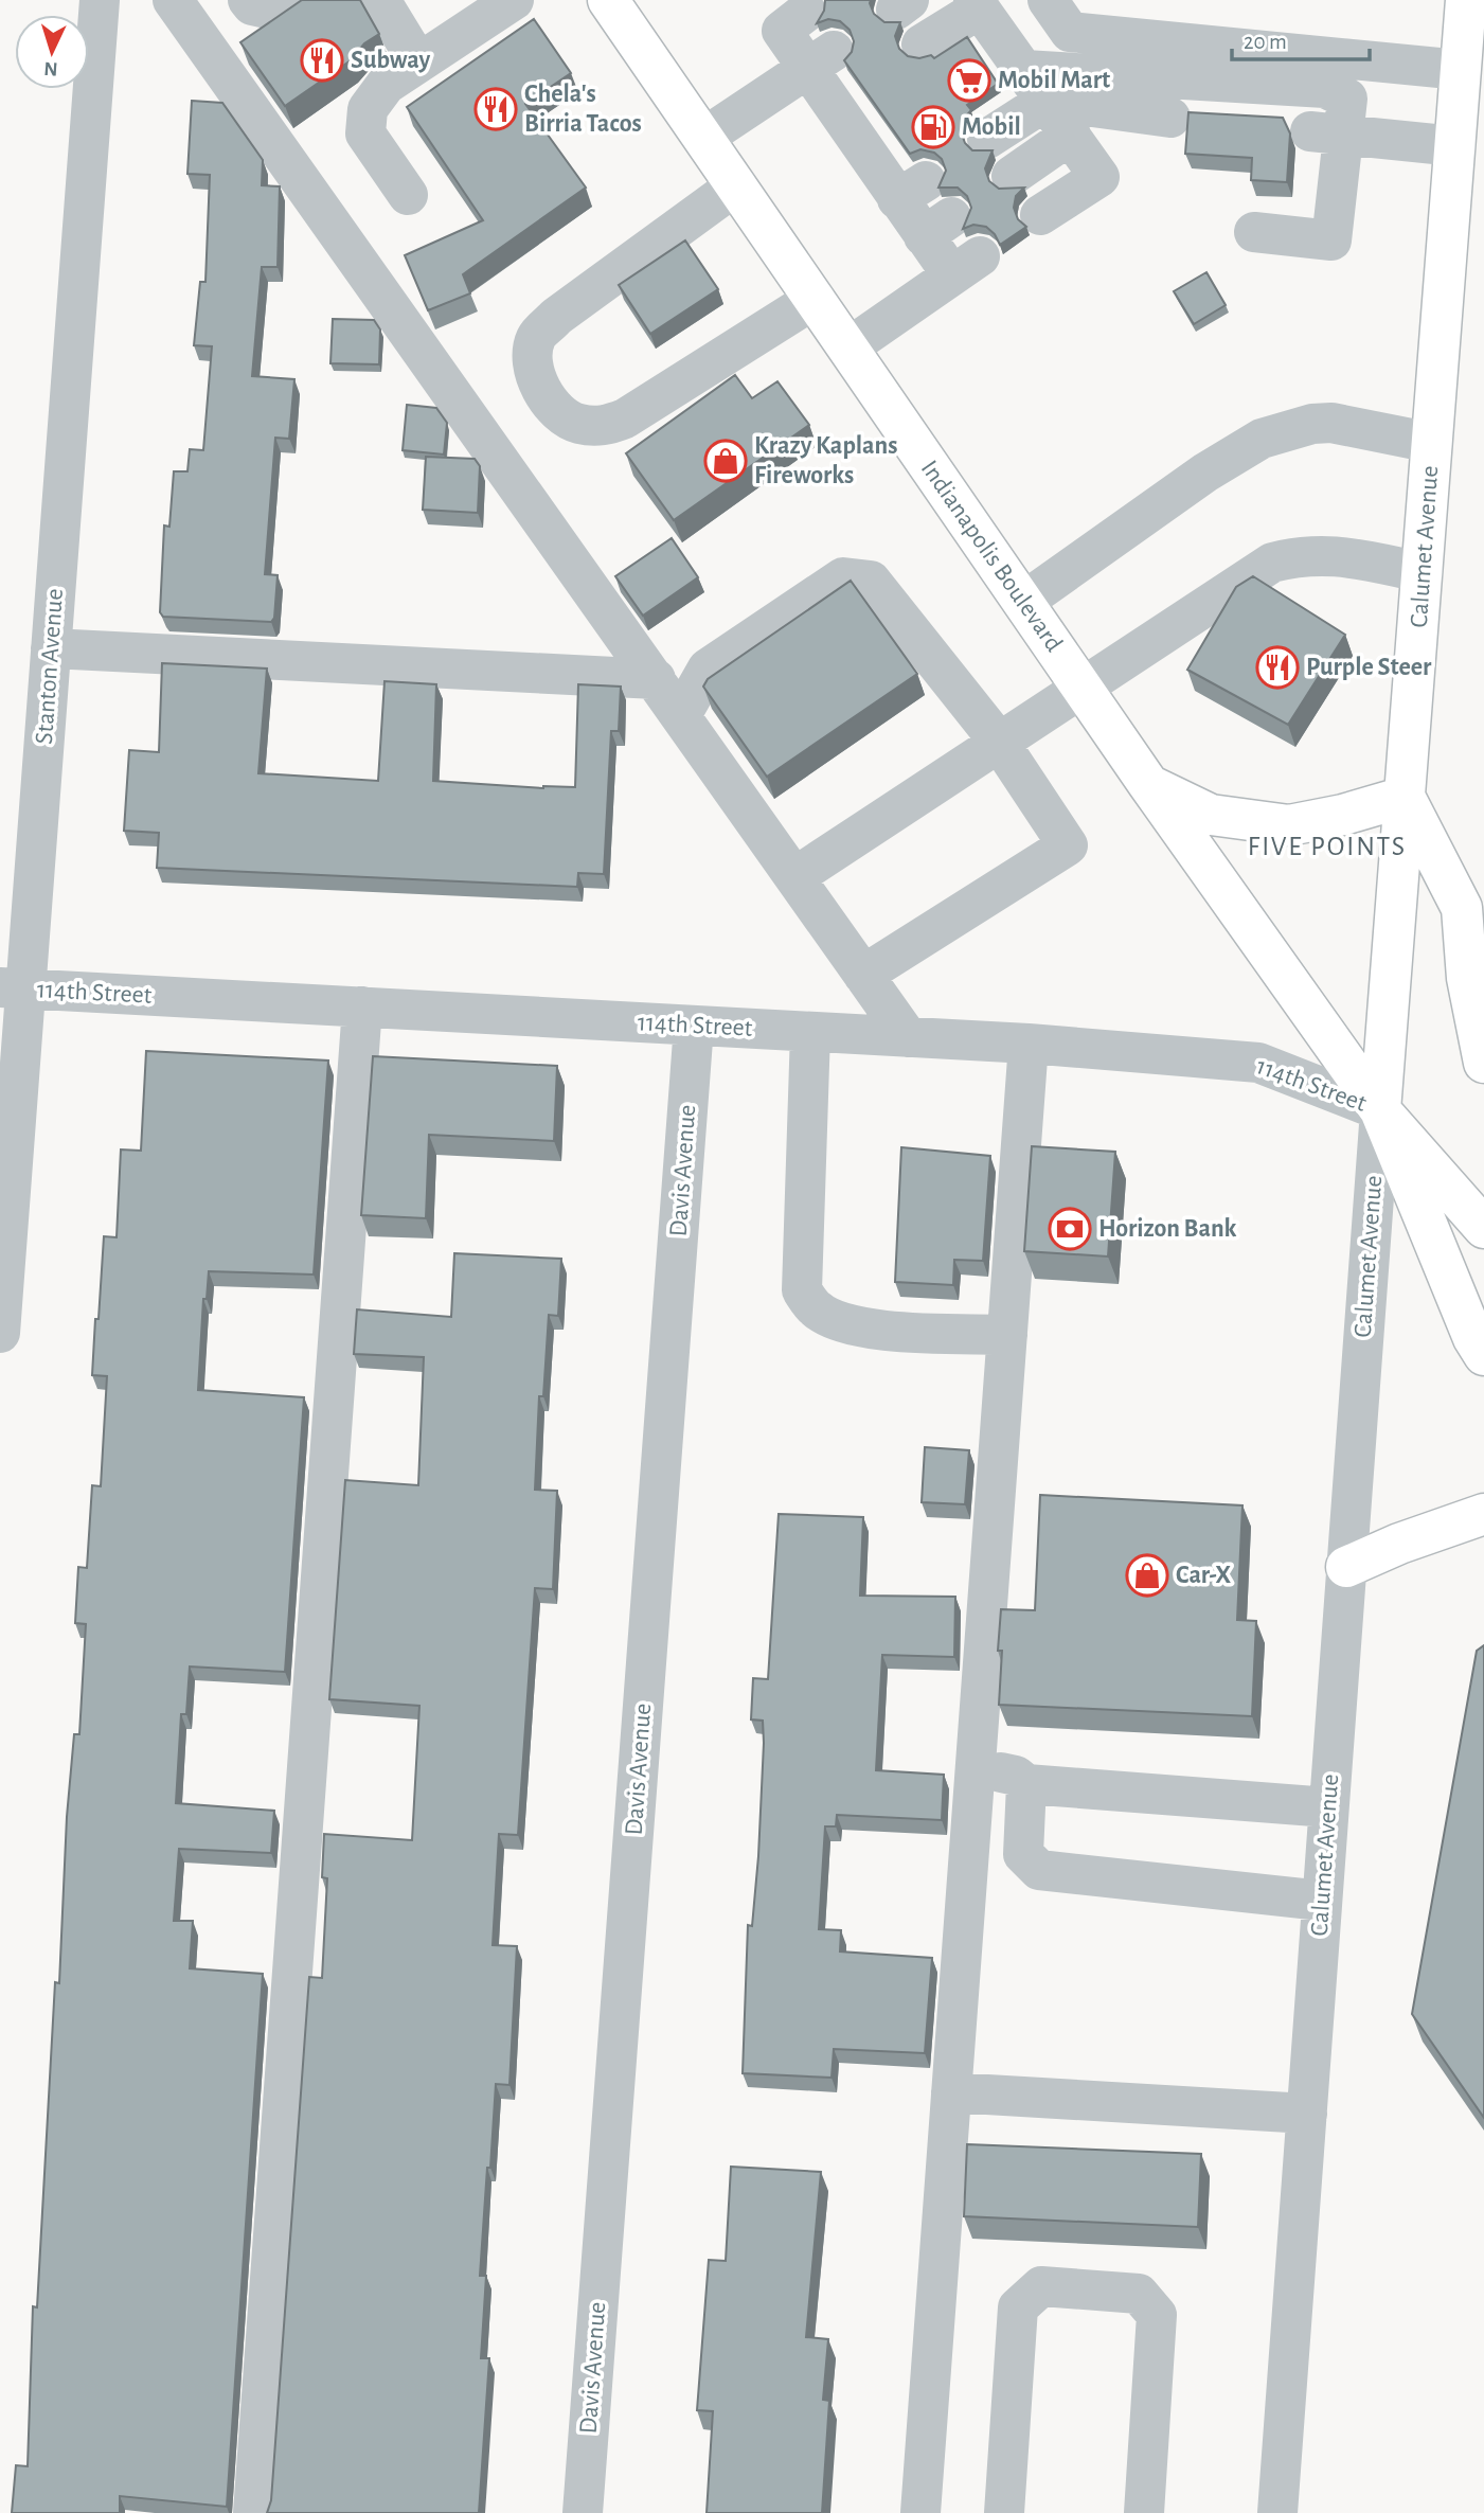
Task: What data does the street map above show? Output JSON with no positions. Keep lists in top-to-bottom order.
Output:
{
  "streets": {
    "main road": ["Calumet Avenue", "Indianapolis Boulevard"],
    "street": ["Stanton Avenue", "114th Street", "Davis Avenue"]
  },
  "crossings": [
    ["Calumet Avenue", "Indianapolis Boulevard"],
    ["Calumet Avenue", "114th Street"],
    ["Indianapolis Boulevard", "114th Street"],
    ["Stanton Avenue", "114th Street"],
    ["114th Street", "Davis Avenue"]
  ],
  "districts": ["FIVE POINTS"],
  "places": {
    "restaurant": ["Subway", "Chela's Birria Tacos", "Purple Steer"],
    "supermarket": ["Mobil Mart"],
    "fuel station": ["Mobil"],
    "shop": ["Krazy Kaplans Fireworks", "Car-X"],
    "bank": ["Horizon Bank"]
  },
  "scale_bar": "20 m",
  "north": "bottom"
}
